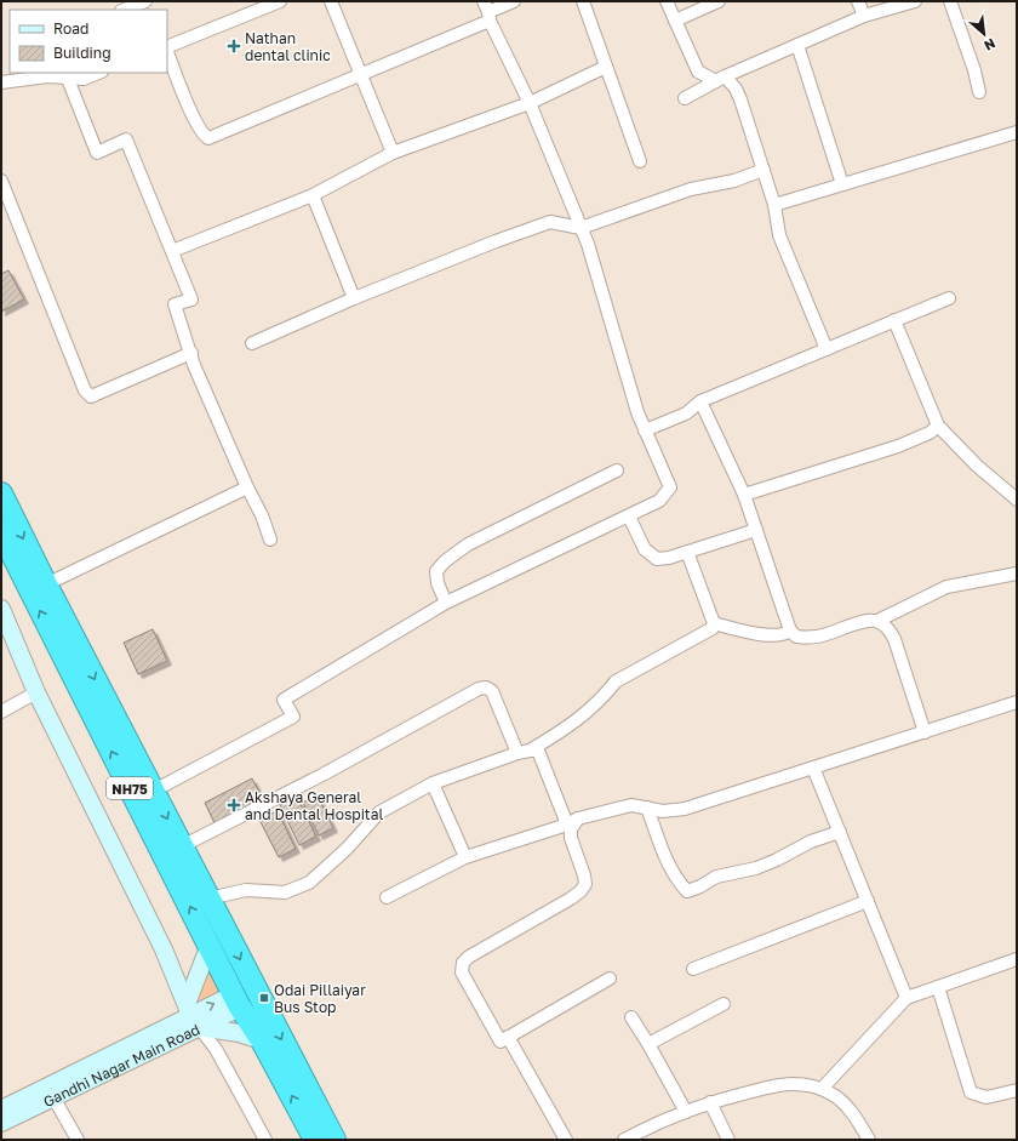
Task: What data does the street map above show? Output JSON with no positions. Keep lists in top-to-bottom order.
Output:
{
  "streets": {
    "highway": ["NH75"],
    "main road": ["Gandhi Nagar Main Road"]
  },
  "crossings": [
    ["NH75", "Gandhi Nagar Main Road"]
  ],
  "places": {
    "health": ["Nathan dental clinic", "Akshaya General and Dental Hospital"],
    "transit": ["Odai Pillaiyar Bus Stop"]
  },
  "legend": ["Road", "Building"],
  "north": "bottom right"
}
